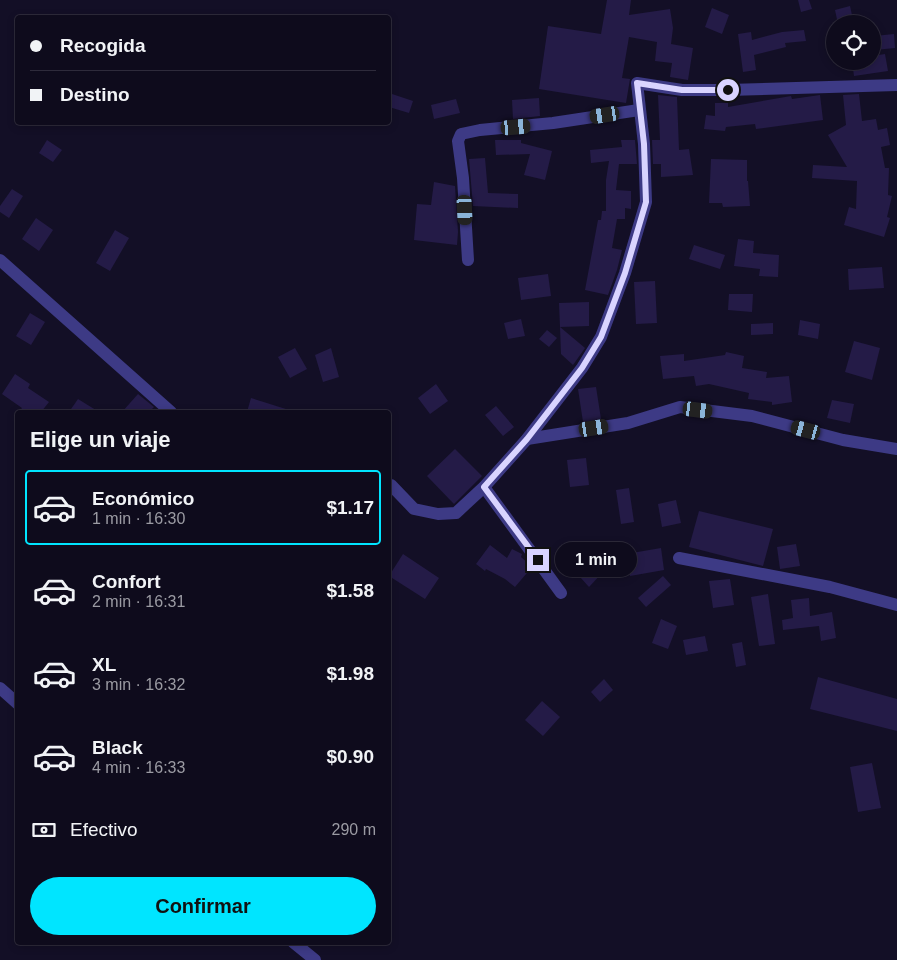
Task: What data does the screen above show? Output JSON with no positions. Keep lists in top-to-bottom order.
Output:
{
  "page": {
    "banner": ["Recogida", "Destino"],
    "heading": "Elige un viaje",
    "list": [
      {
        "name": "Económico",
        "note": "1 min · 16:30",
        "value": "$1.17"
      },
      {
        "name": "Confort",
        "note": "2 min · 16:31",
        "value": "$1.58"
      },
      {
        "name": "XL",
        "note": "3 min · 16:32",
        "value": "$1.98"
      },
      {
        "name": "Black",
        "note": "4 min · 16:33",
        "value": "$0.90"
      }
    ],
    "bubble": "1 min",
    "pay": ["Efectivo", "290 m"],
    "buttons": "Confirmar"
  }
}
